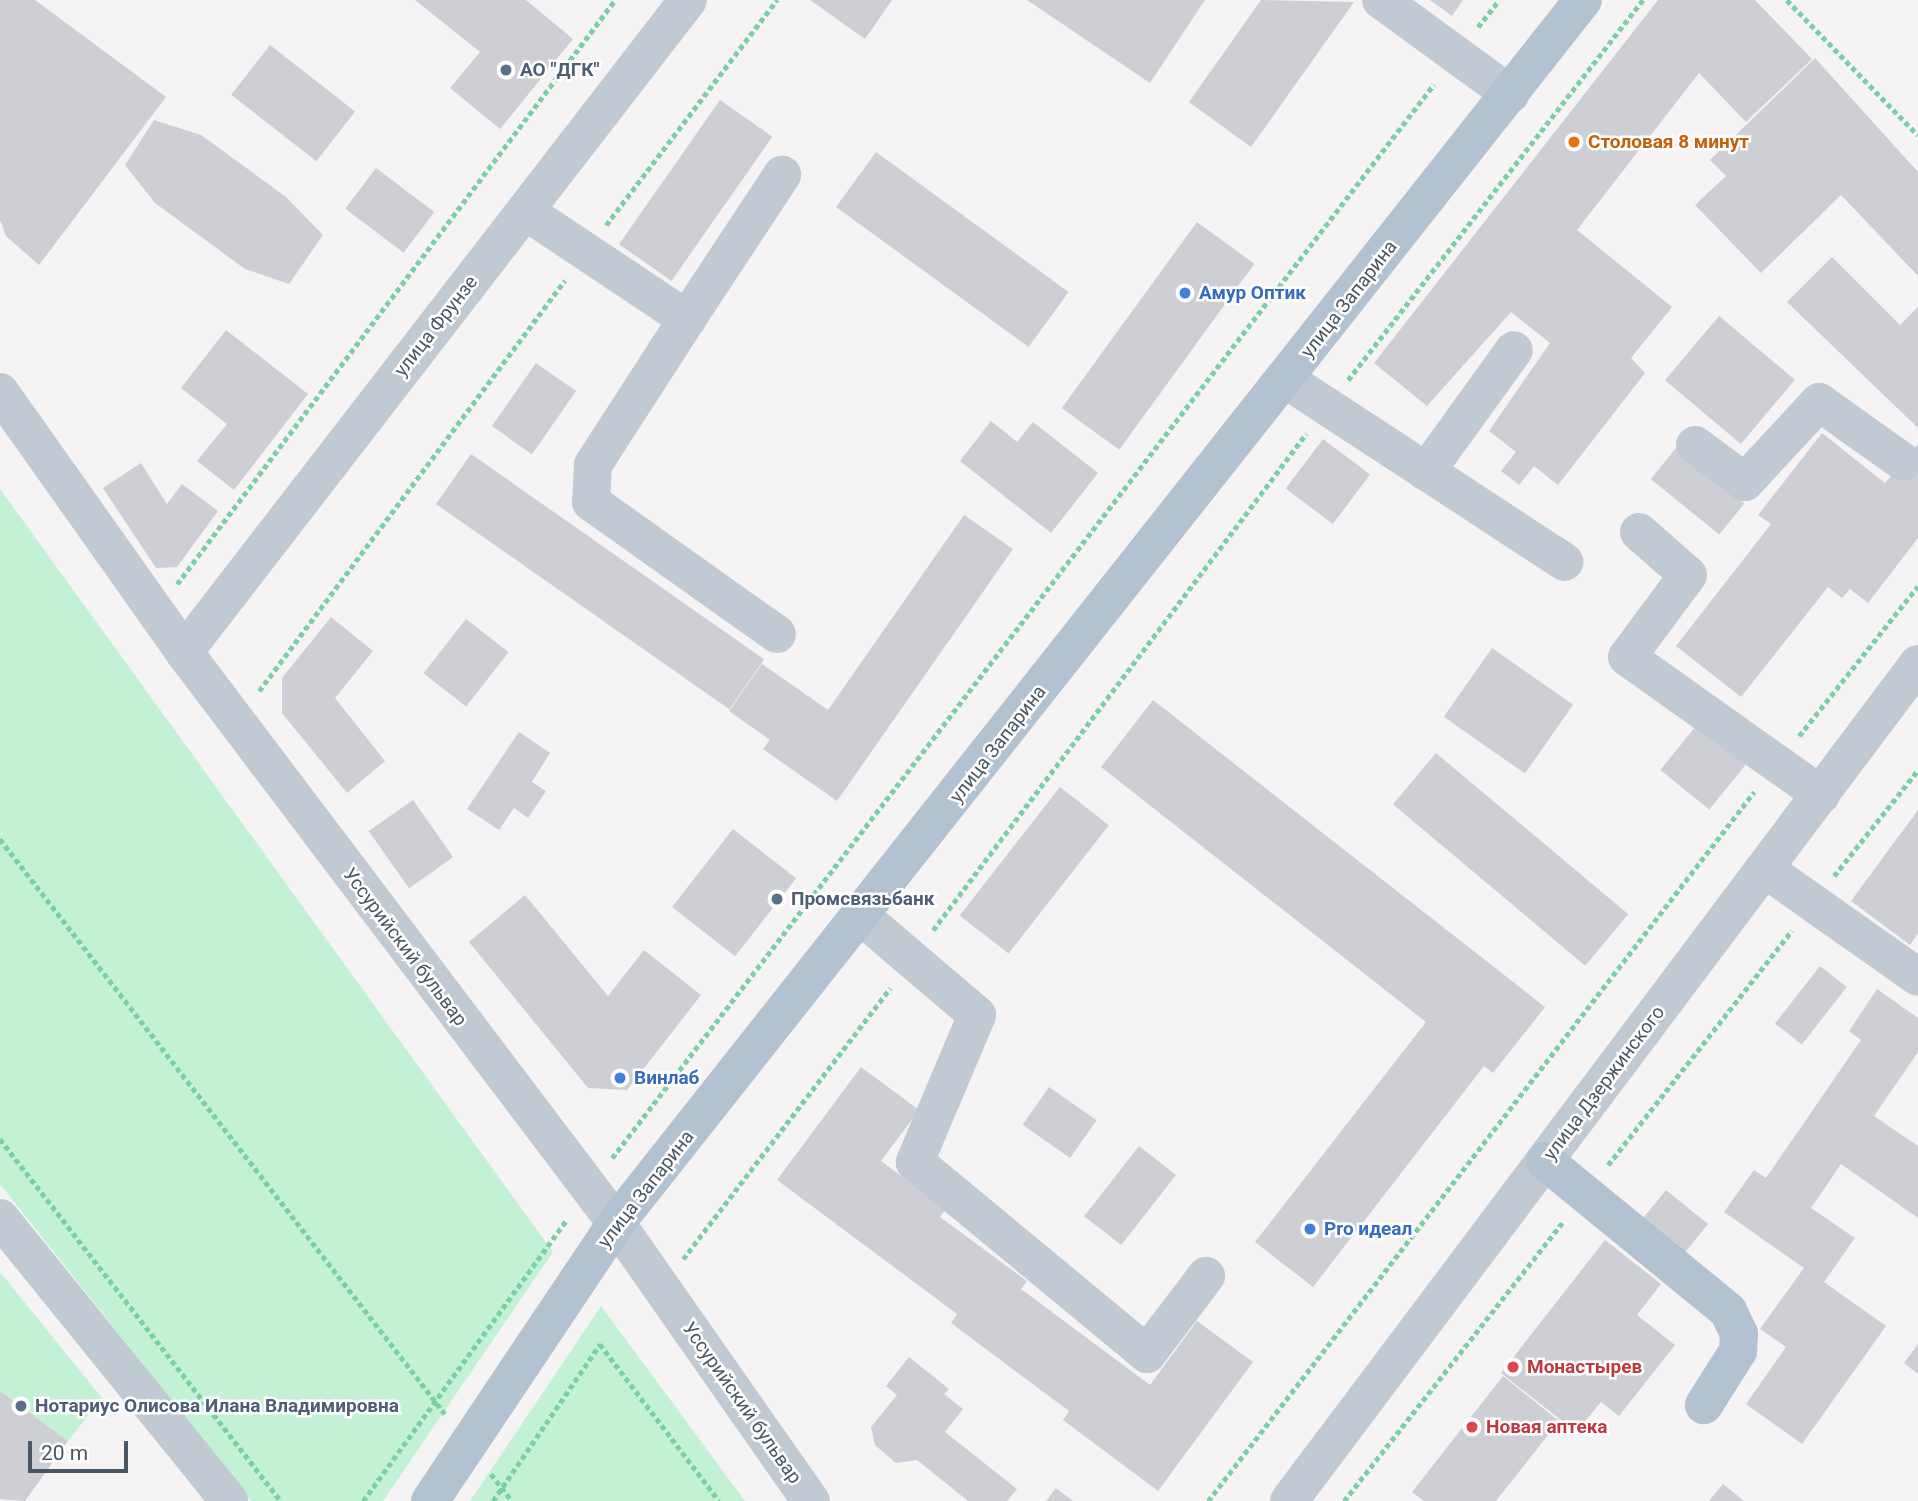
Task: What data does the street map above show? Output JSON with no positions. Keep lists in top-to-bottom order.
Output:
{
  "streets": {
    "main road": ["улица Запарина"],
    "street": ["улица Фрунзе", "Уссурийский бульвар", "улица Дзержинского"]
  },
  "crossings": [
    ["улица Запарина", "Уссурийский бульвар"],
    ["улица Фрунзе", "Уссурийский бульвар"]
  ],
  "places": [
    "АО \"ДГК\"",
    "Столовая 8 минут",
    "Амур Оптик",
    "Промсвязьбанк",
    "Винлаб",
    "Pro идеал",
    "Монастырев",
    "Нотариус Олисова Илана Владимировна",
    "Новая аптека"
  ],
  "scale_bar": "20 m"
}
